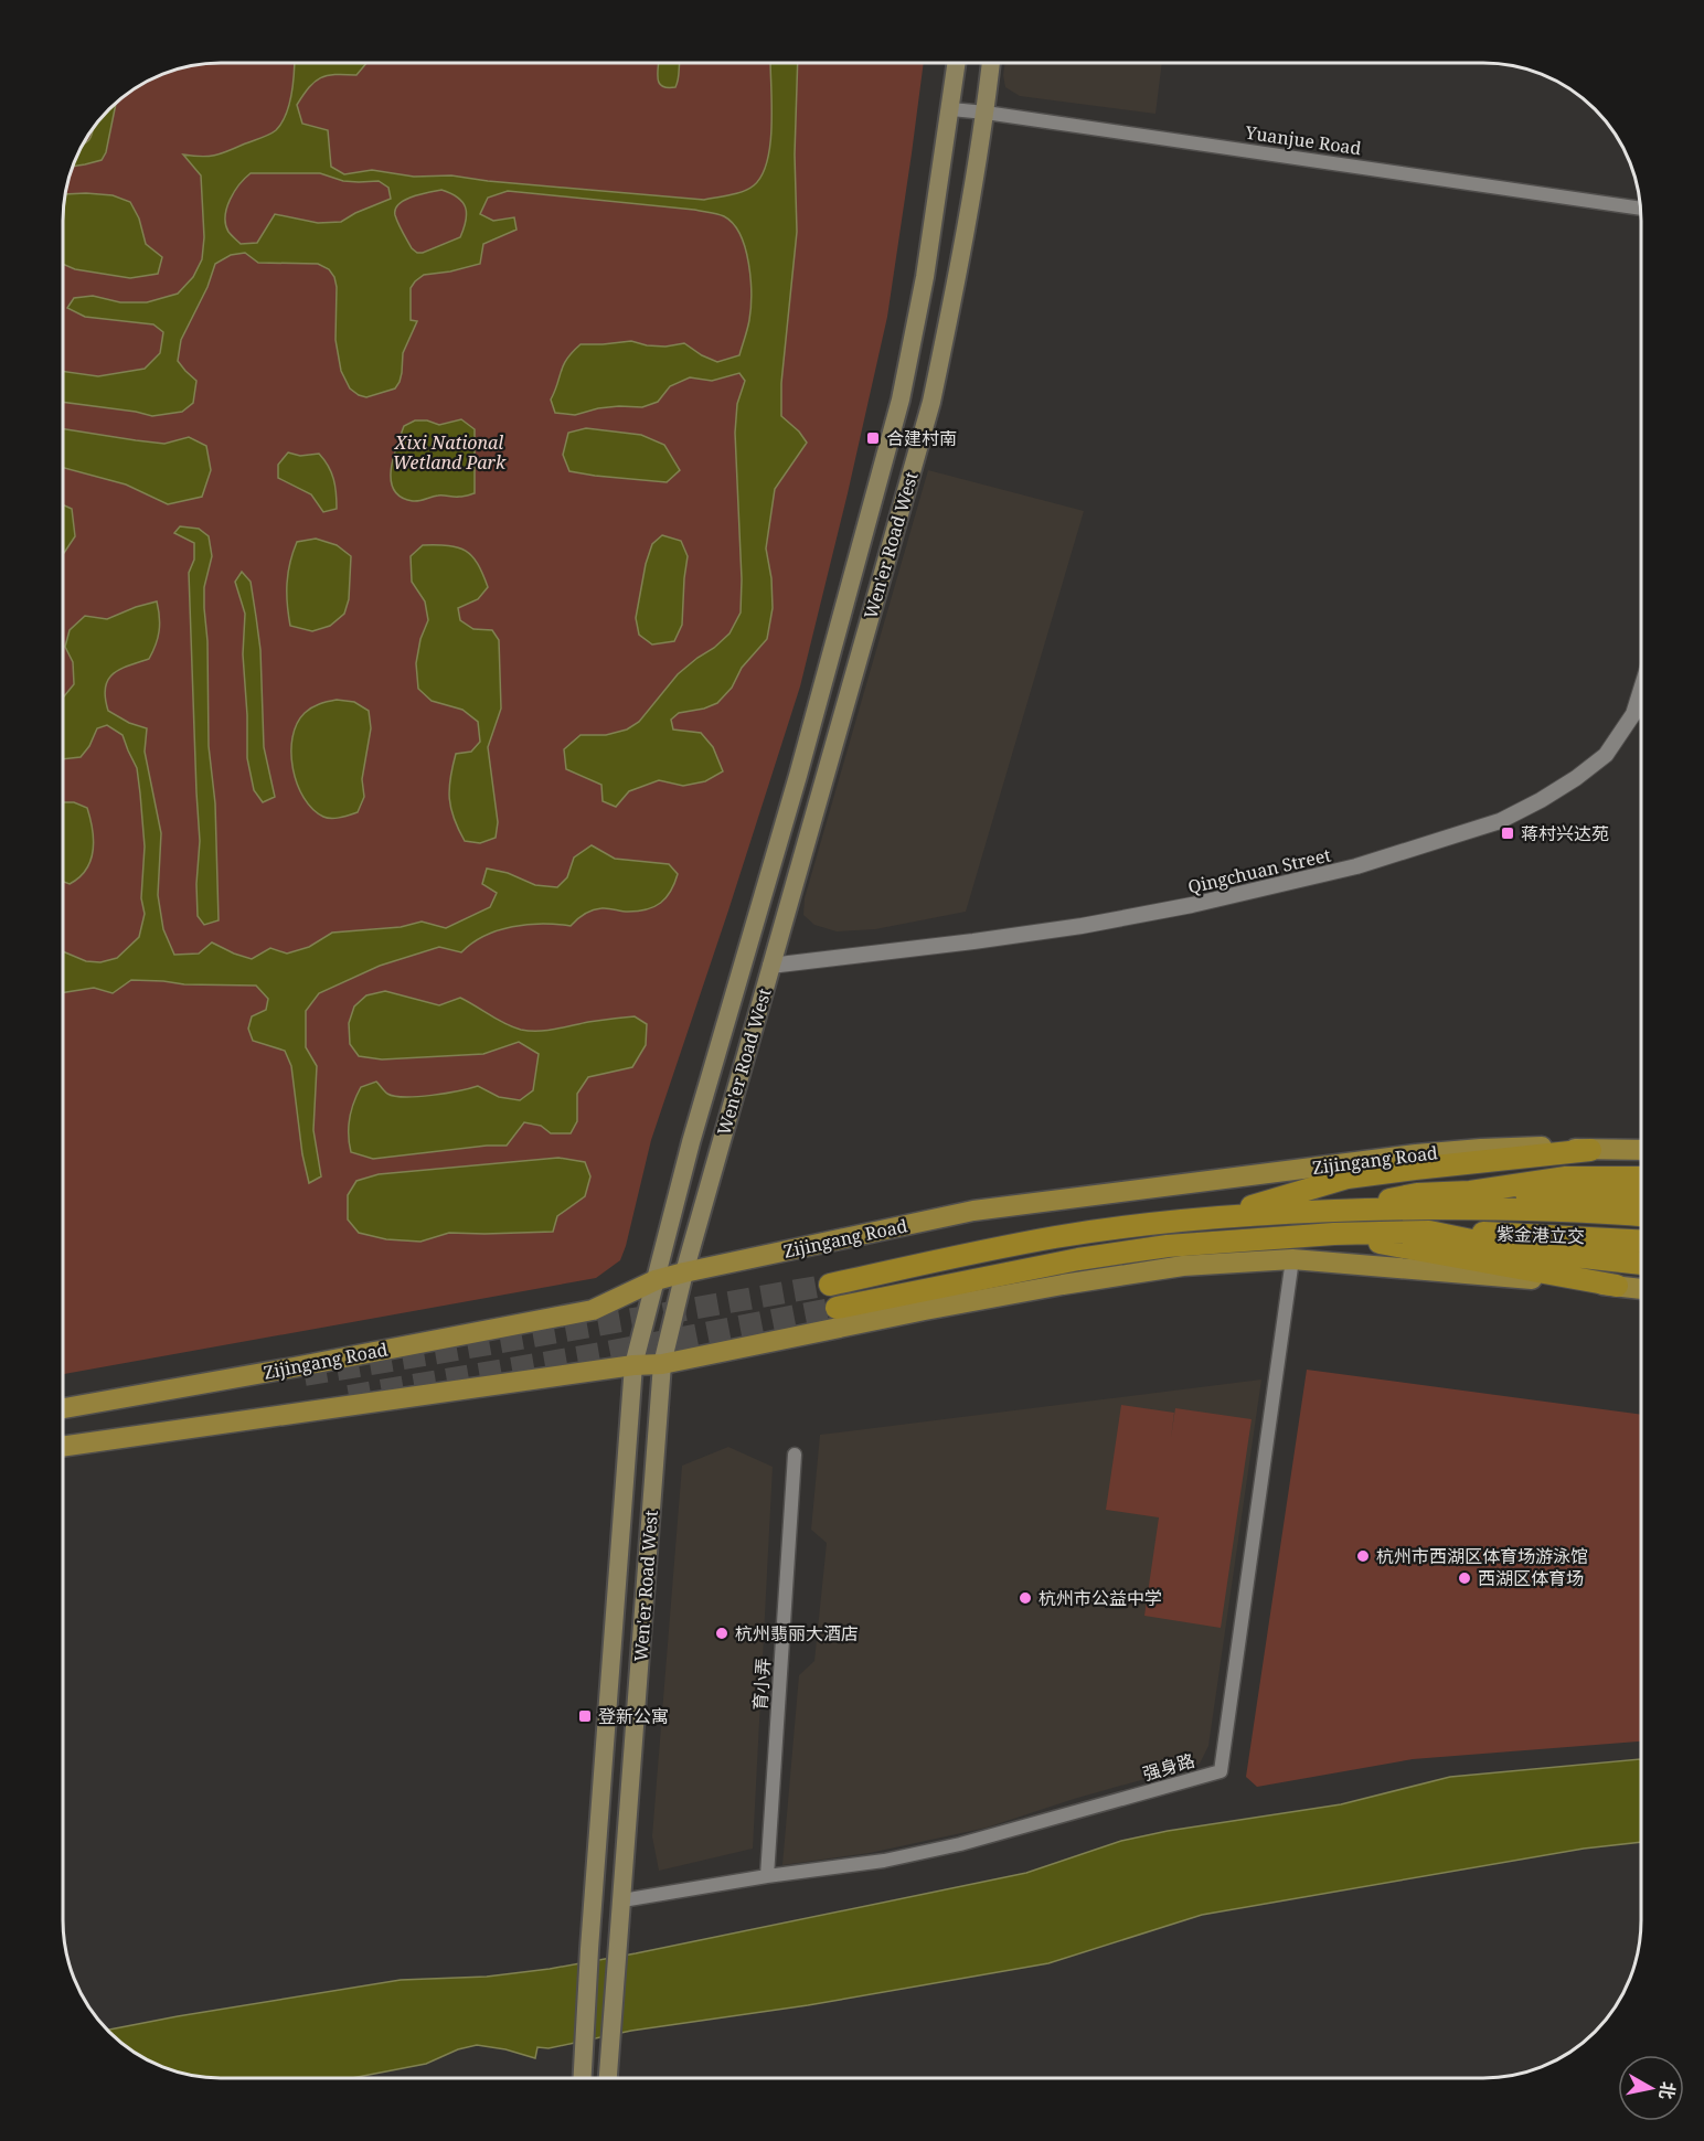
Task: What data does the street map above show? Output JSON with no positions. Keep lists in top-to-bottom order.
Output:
{
  "streets": {
    "highway": ["紫金港立交"],
    "main road": ["Wen'er Road West", "Zijingang Road"],
    "street": [
      "Yuanjue Road",
      "Qingchuan Street",
      "育小弄",
      "强身路"
    ]
  },
  "crossings": [
    ["Yuanjue Road", "Wen'er Road West"],
    ["Wen'er Road West", "Qingchuan Street"],
    ["Wen'er Road West", "Zijingang Road"],
    ["Wen'er Road West", "强身路"],
    ["育小弄", "强身路"]
  ],
  "parks": ["Xixi National Wetland Park"],
  "places": {
    "transit": ["合建村南", "蒋村兴达苑", "登新公寓"],
    "other": [
      "杭州市西湖区体育场游泳馆",
      "西湖区体育场",
      "杭州市公益中学",
      "杭州翡丽大酒店"
    ]
  },
  "north": "right"
}
